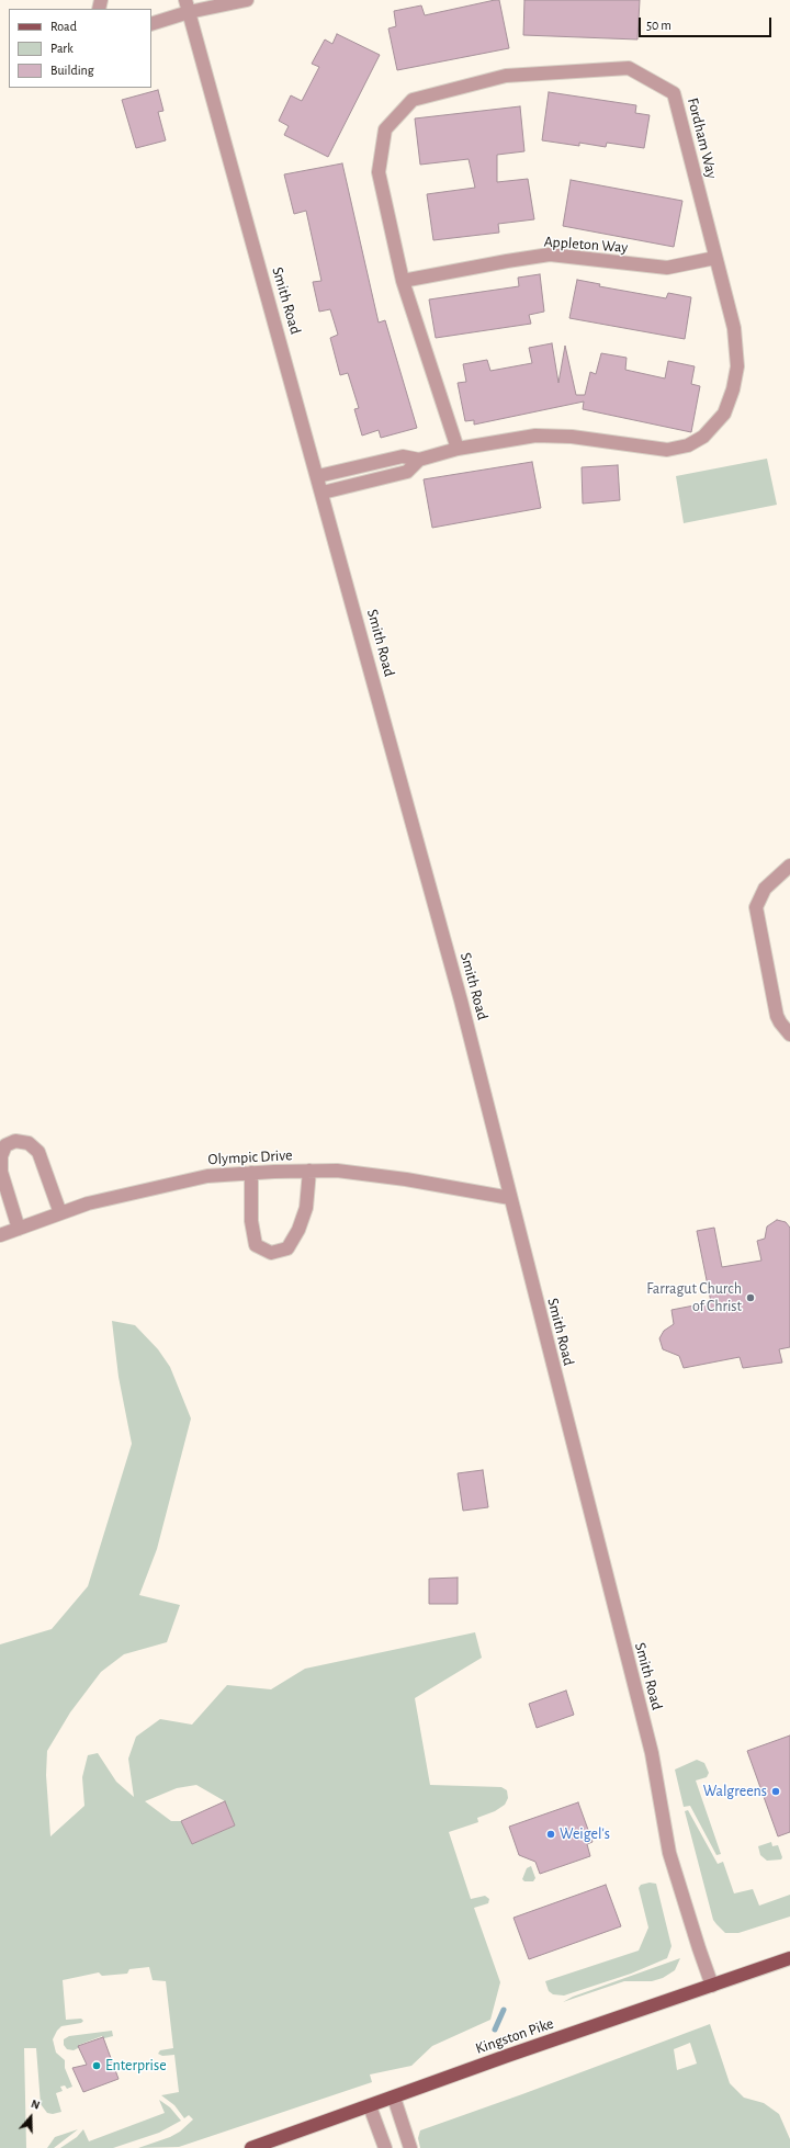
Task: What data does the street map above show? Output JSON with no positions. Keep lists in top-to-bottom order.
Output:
{
  "streets": {
    "main road": ["Kingston Pike"],
    "street": [
      "Fordham Way",
      "Appleton Way",
      "Smith Road",
      "Olympic Drive"
    ]
  },
  "crossings": [
    ["Fordham Way", "Appleton Way"],
    ["Fordham Way", "Smith Road"],
    ["Smith Road", "Olympic Drive"],
    ["Smith Road", "Kingston Pike"]
  ],
  "places": [
    "Farragut Church of Christ",
    "Walgreens",
    "Weigel's",
    "Enterprise"
  ],
  "legend": ["Road", "Park", "Building"],
  "scale_bar": "50 m",
  "north": "top"
}
